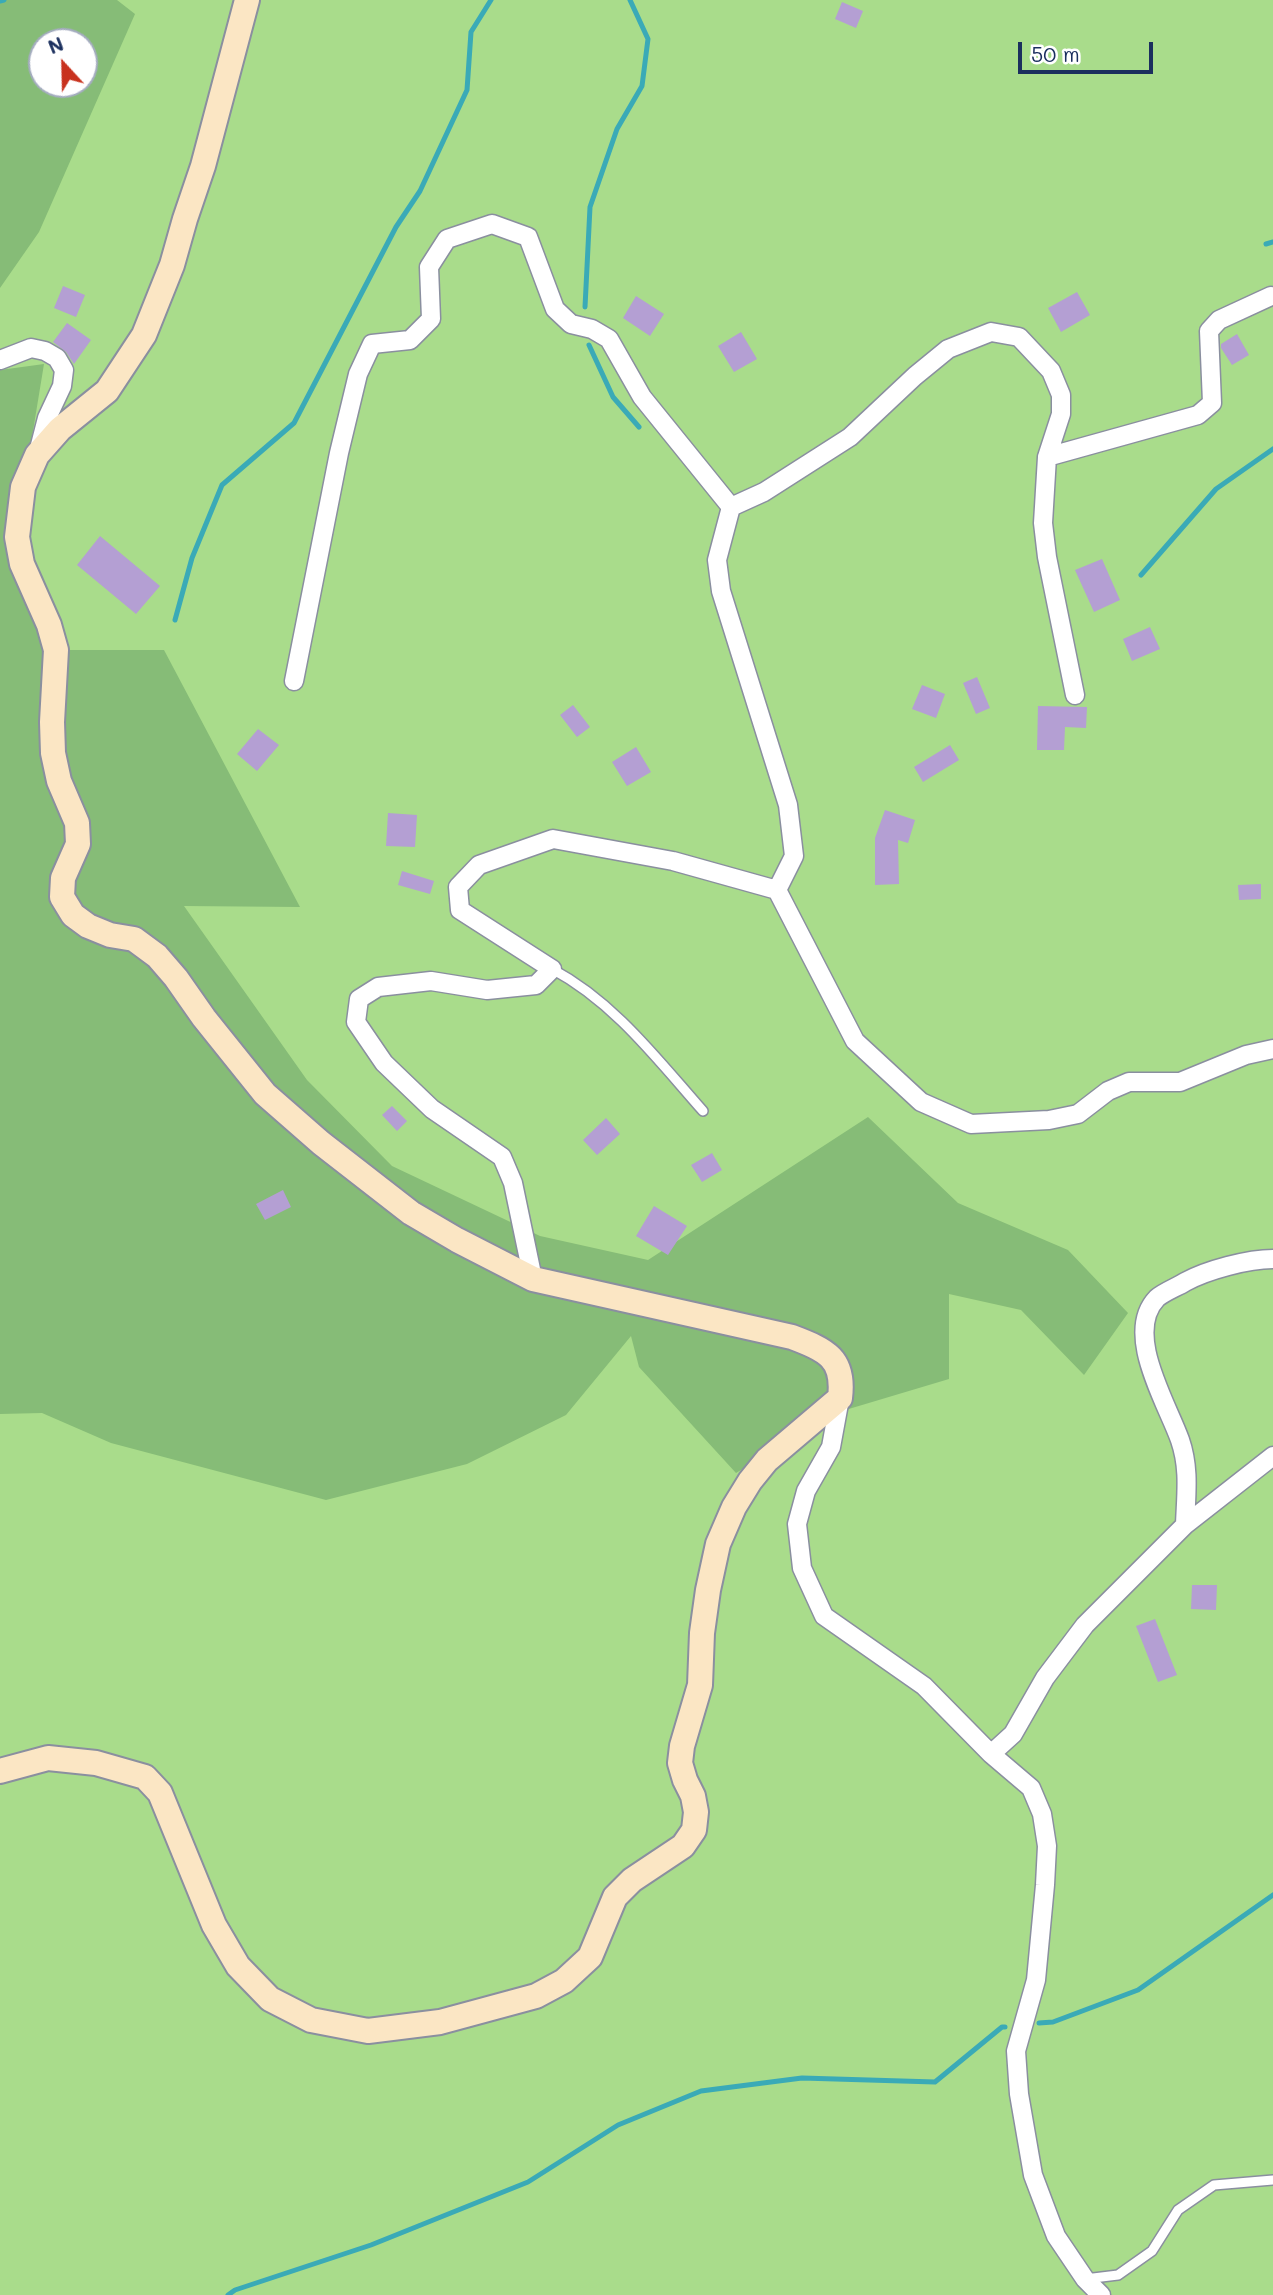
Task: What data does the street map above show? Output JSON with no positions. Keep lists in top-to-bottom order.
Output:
{
  "scale_bar": "50 m",
  "north": "top"
}
